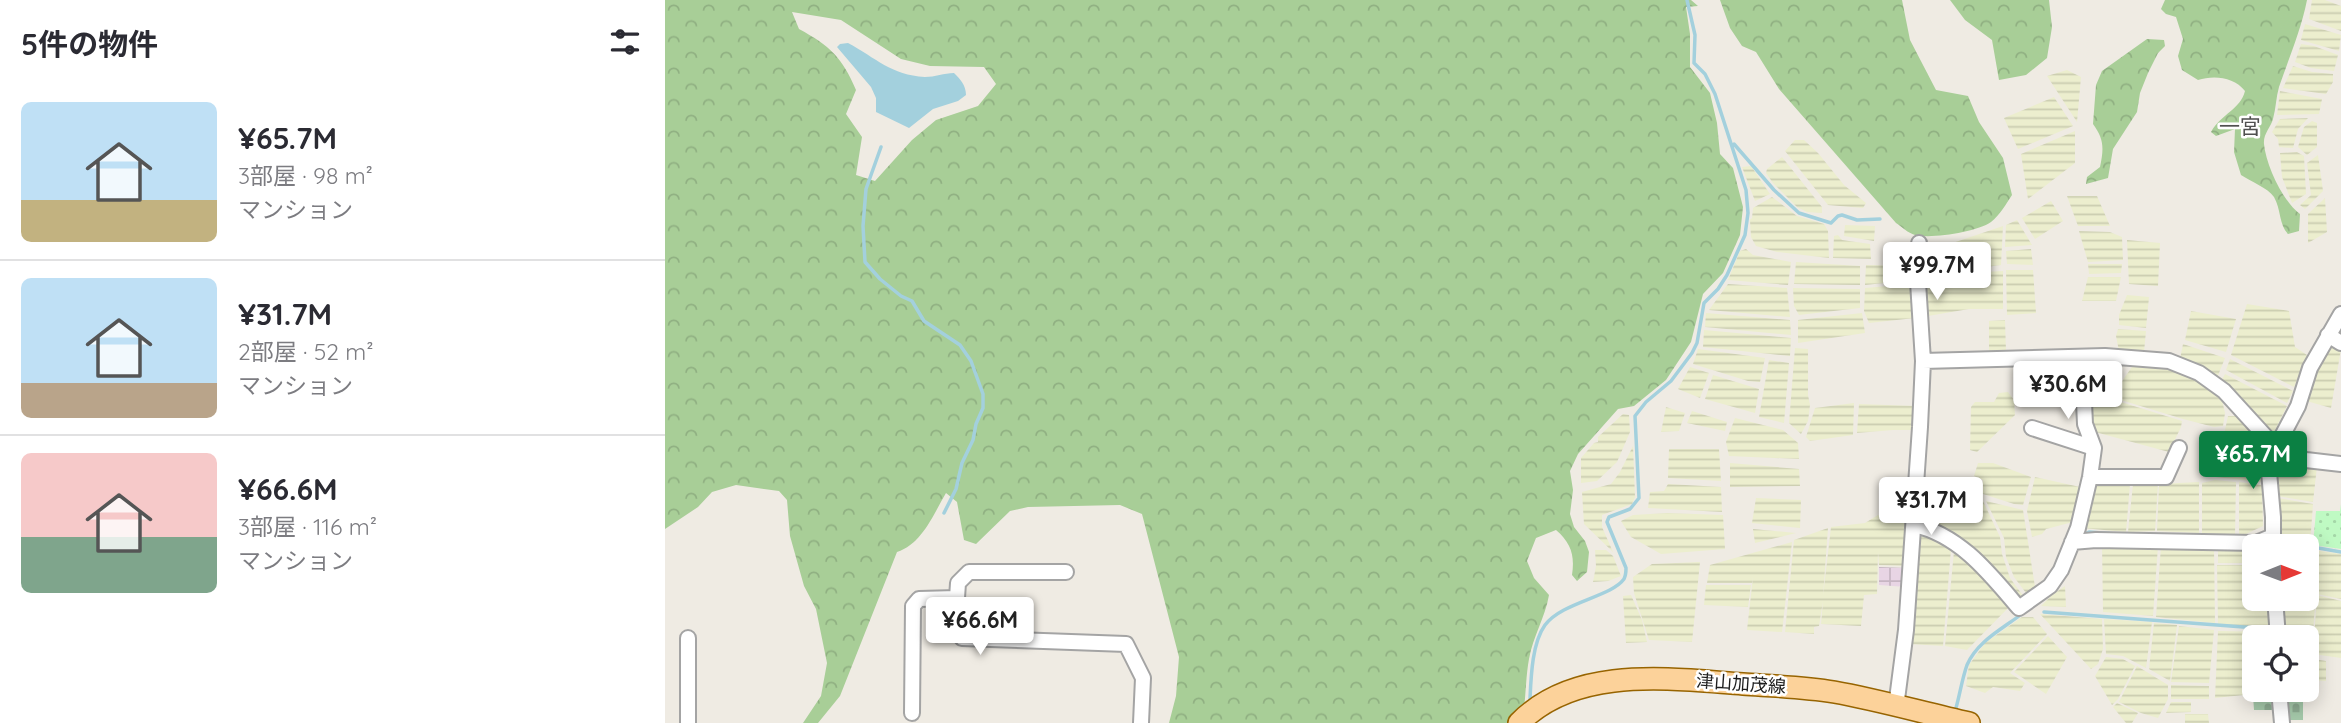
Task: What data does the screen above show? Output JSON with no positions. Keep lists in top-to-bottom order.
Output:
{
  "streets": {
    "main road": ["津山加茂線"]
  },
  "districts": ["一宮"],
  "north": "right",
  "page": {
    "heading": "5件の物件",
    "list": [
      {
        "name": "¥65.7M",
        "note": "3部屋 · 98 m² · マンション"
      },
      {
        "name": "¥31.7M",
        "note": "2部屋 · 52 m² · マンション"
      },
      {
        "name": "¥66.6M",
        "note": "3部屋 · 116 m² · マンション"
      }
    ],
    "price": [
      "¥99.7M",
      "¥30.6M",
      "¥65.7M",
      "¥31.7M",
      "¥66.6M"
    ]
  }
}
